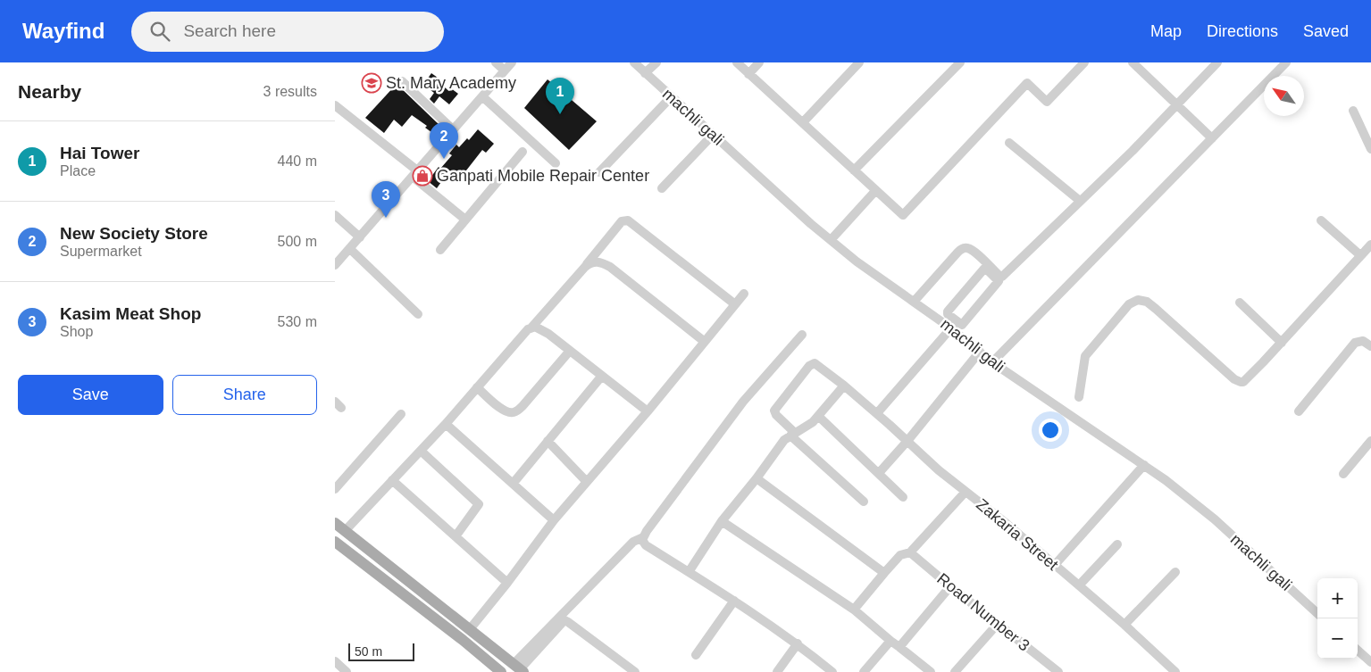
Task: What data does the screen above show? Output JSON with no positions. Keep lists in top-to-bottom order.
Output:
{
  "streets": {
    "street": ["machli gali", "Zakaria Street", "Road Number 3"]
  },
  "places": {
    "school or university": ["St. Mary Academy"],
    "shop": ["Ganpati Mobile Repair Center"]
  },
  "scale_bar": "50 m",
  "north": "top left",
  "page": {
    "header": "Wayfind",
    "search": "Search here",
    "nav": ["Map", "Directions", "Saved"],
    "heading": ["Nearby", "3 results"],
    "pins": ["1", "2", "3"],
    "list": [
      {
        "mark": "1",
        "name": "Hai Tower",
        "note": "Place",
        "value": "440 m"
      },
      {
        "mark": "2",
        "name": "New Society Store",
        "note": "Supermarket",
        "value": "500 m"
      },
      {
        "mark": "3",
        "name": "Kasim Meat Shop",
        "note": "Shop",
        "value": "530 m"
      }
    ],
    "buttons": ["Save", "Share"],
    "map_buttons": ["+", "−"],
    "scale": "50 m"
  }
}
